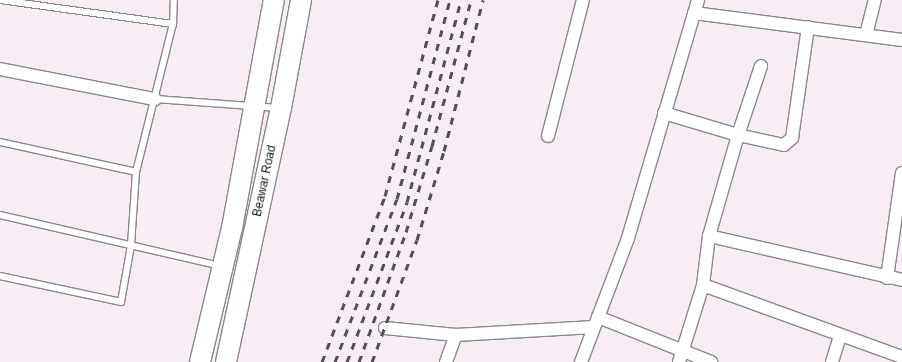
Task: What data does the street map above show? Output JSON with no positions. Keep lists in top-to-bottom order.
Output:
{
  "streets": {
    "main road": ["Beawar Road"]
  }
}
